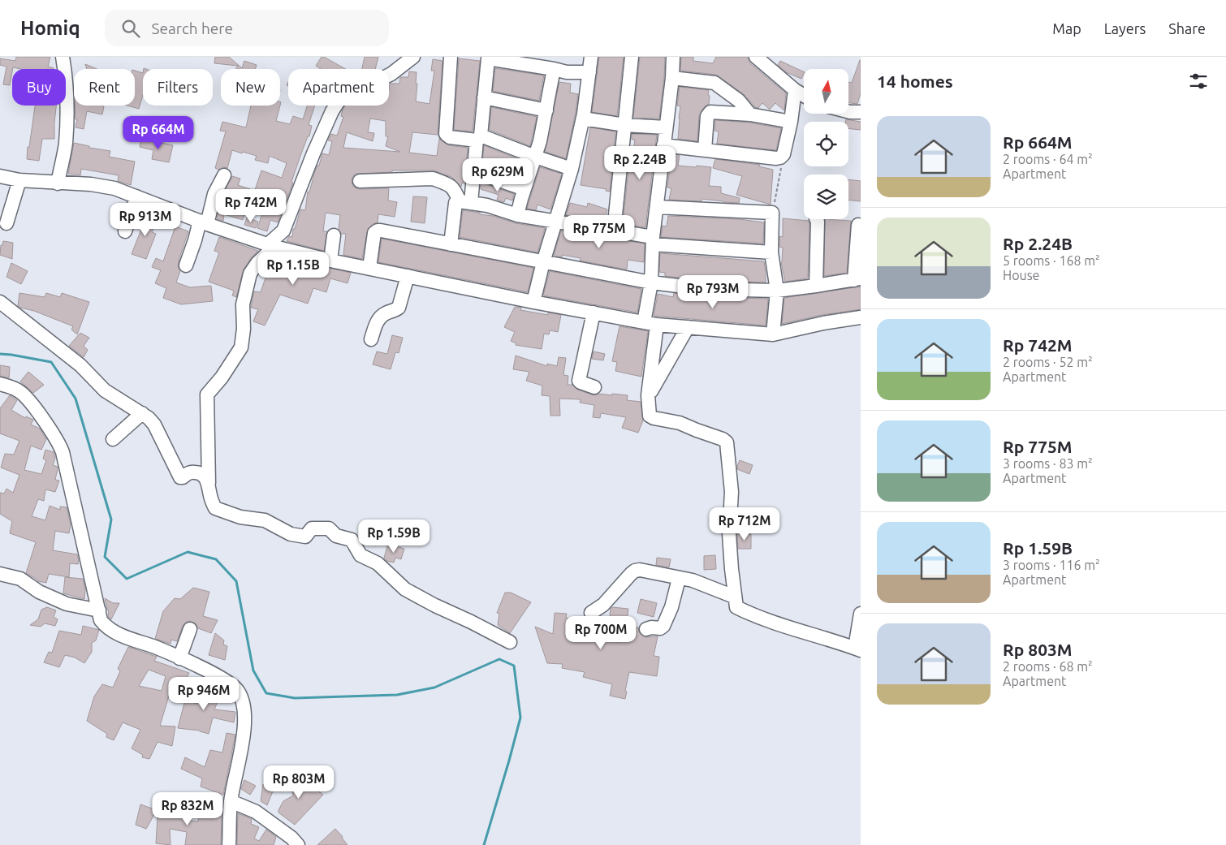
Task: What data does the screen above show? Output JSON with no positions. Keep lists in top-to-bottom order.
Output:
{
  "north": "top",
  "page": {
    "header": "Homiq",
    "search": "Search here",
    "nav": ["Map", "Layers", "Share"],
    "heading": "14 homes",
    "chip": [
      "Buy",
      "Rent",
      "Filters",
      "New",
      "Apartment"
    ],
    "list": [
      {
        "name": "Rp 664M",
        "note": "2 rooms · 64 m² · Apartment"
      },
      {
        "name": "Rp 2.24B",
        "note": "5 rooms · 168 m² · House"
      },
      {
        "name": "Rp 742M",
        "note": "2 rooms · 52 m² · Apartment"
      },
      {
        "name": "Rp 775M",
        "note": "3 rooms · 83 m² · Apartment"
      },
      {
        "name": "Rp 1.59B",
        "note": "3 rooms · 116 m² · Apartment"
      },
      {
        "name": "Rp 803M",
        "note": "2 rooms · 68 m² · Apartment"
      }
    ],
    "price": [
      "Rp 664M",
      "Rp 2.24B",
      "Rp 629M",
      "Rp 742M",
      "Rp 913M",
      "Rp 775M",
      "Rp 1.15B",
      "Rp 793M",
      "Rp 712M",
      "Rp 1.59B",
      "Rp 700M",
      "Rp 946M",
      "Rp 803M",
      "Rp 832M"
    ]
  }
}
